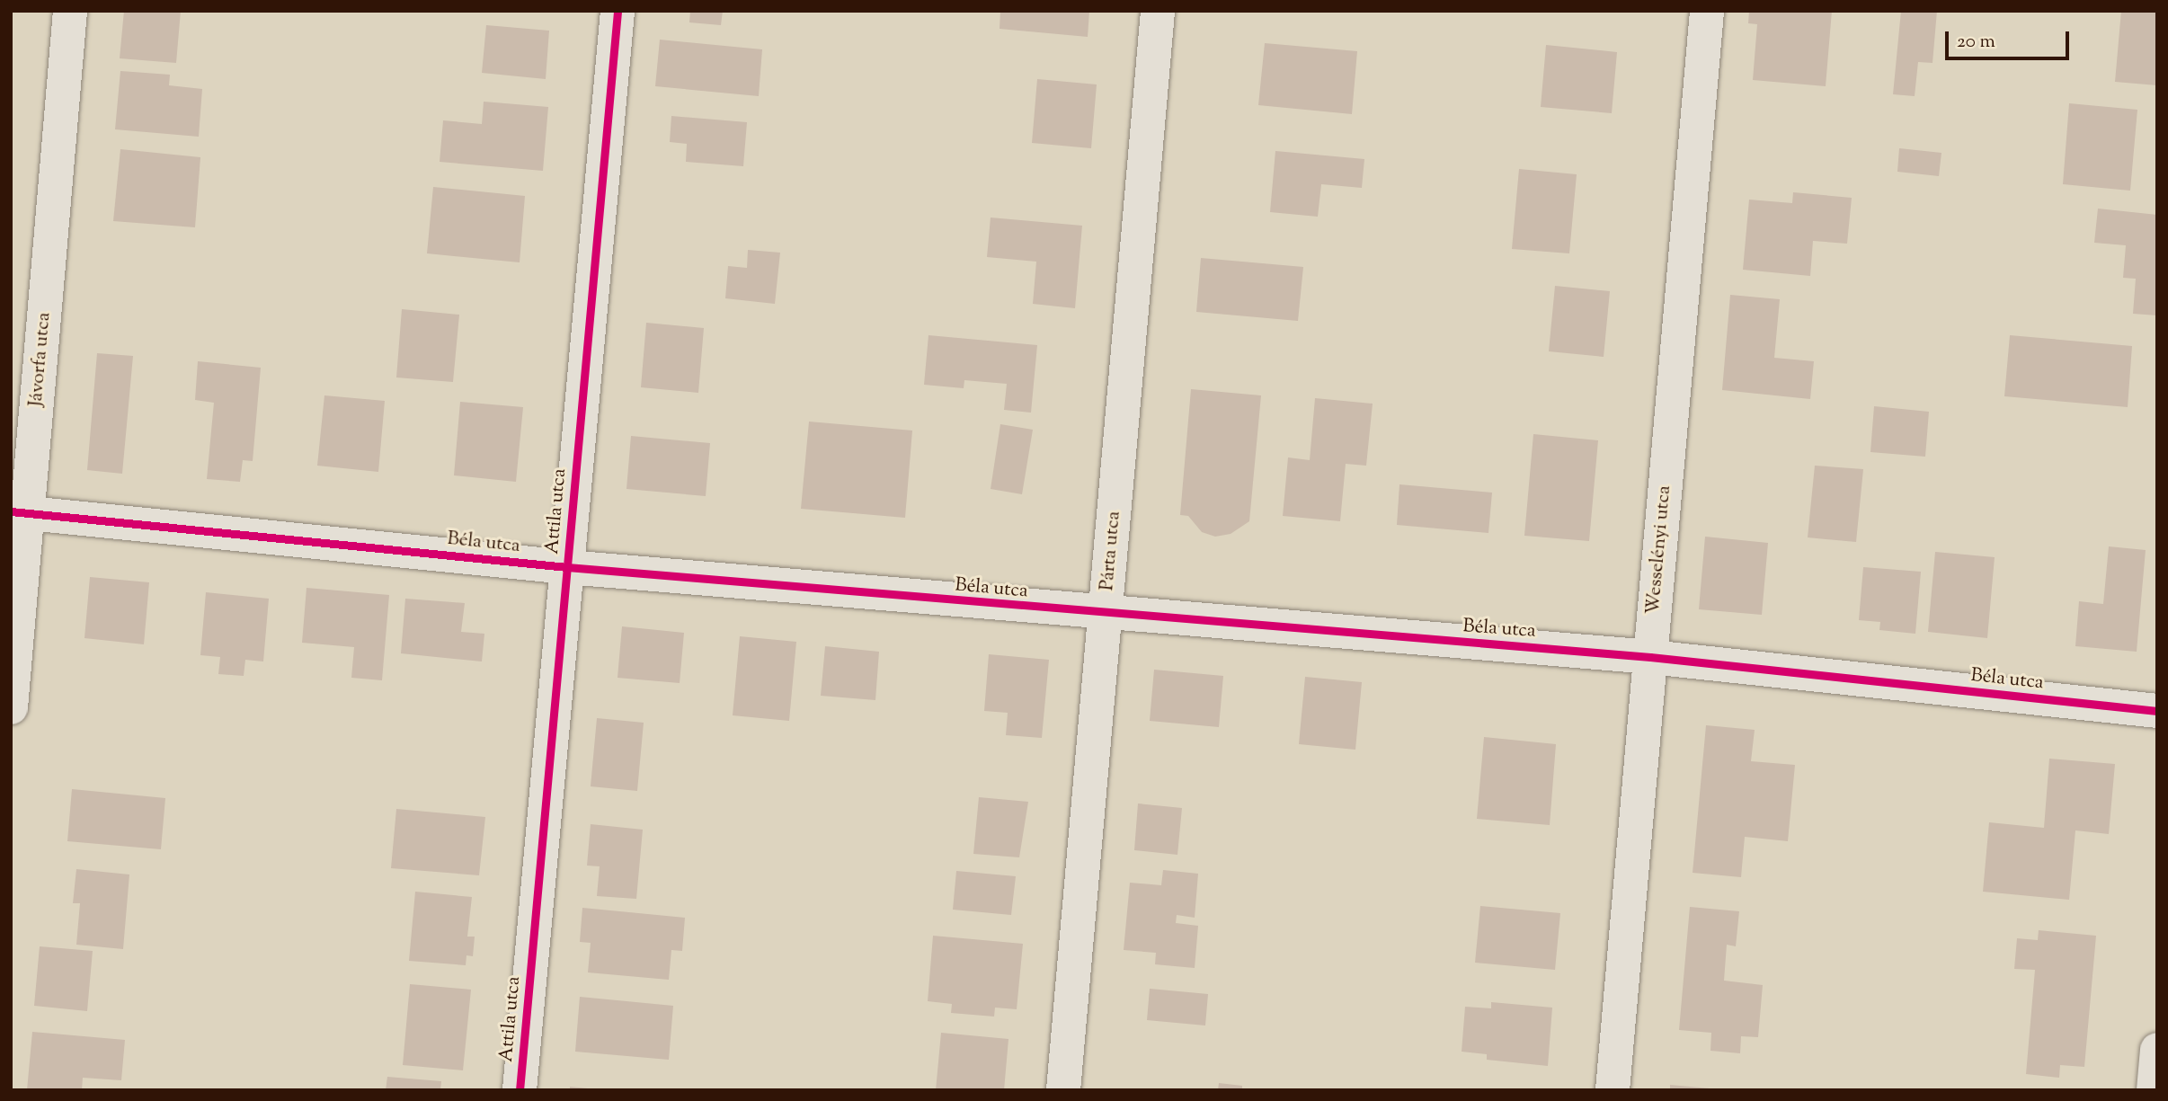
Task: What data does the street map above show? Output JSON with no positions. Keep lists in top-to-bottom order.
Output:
{
  "streets": {
    "street": [
      "Jávorfa utca",
      "Attila utca",
      "Béla utca",
      "Wesselényi utca",
      "Párta utca"
    ]
  },
  "crossings": [
    ["Jávorfa utca", "Béla utca"],
    ["Attila utca", "Béla utca"],
    ["Béla utca", "Wesselényi utca"],
    ["Béla utca", "Párta utca"]
  ],
  "scale_bar": "20 m"
}
